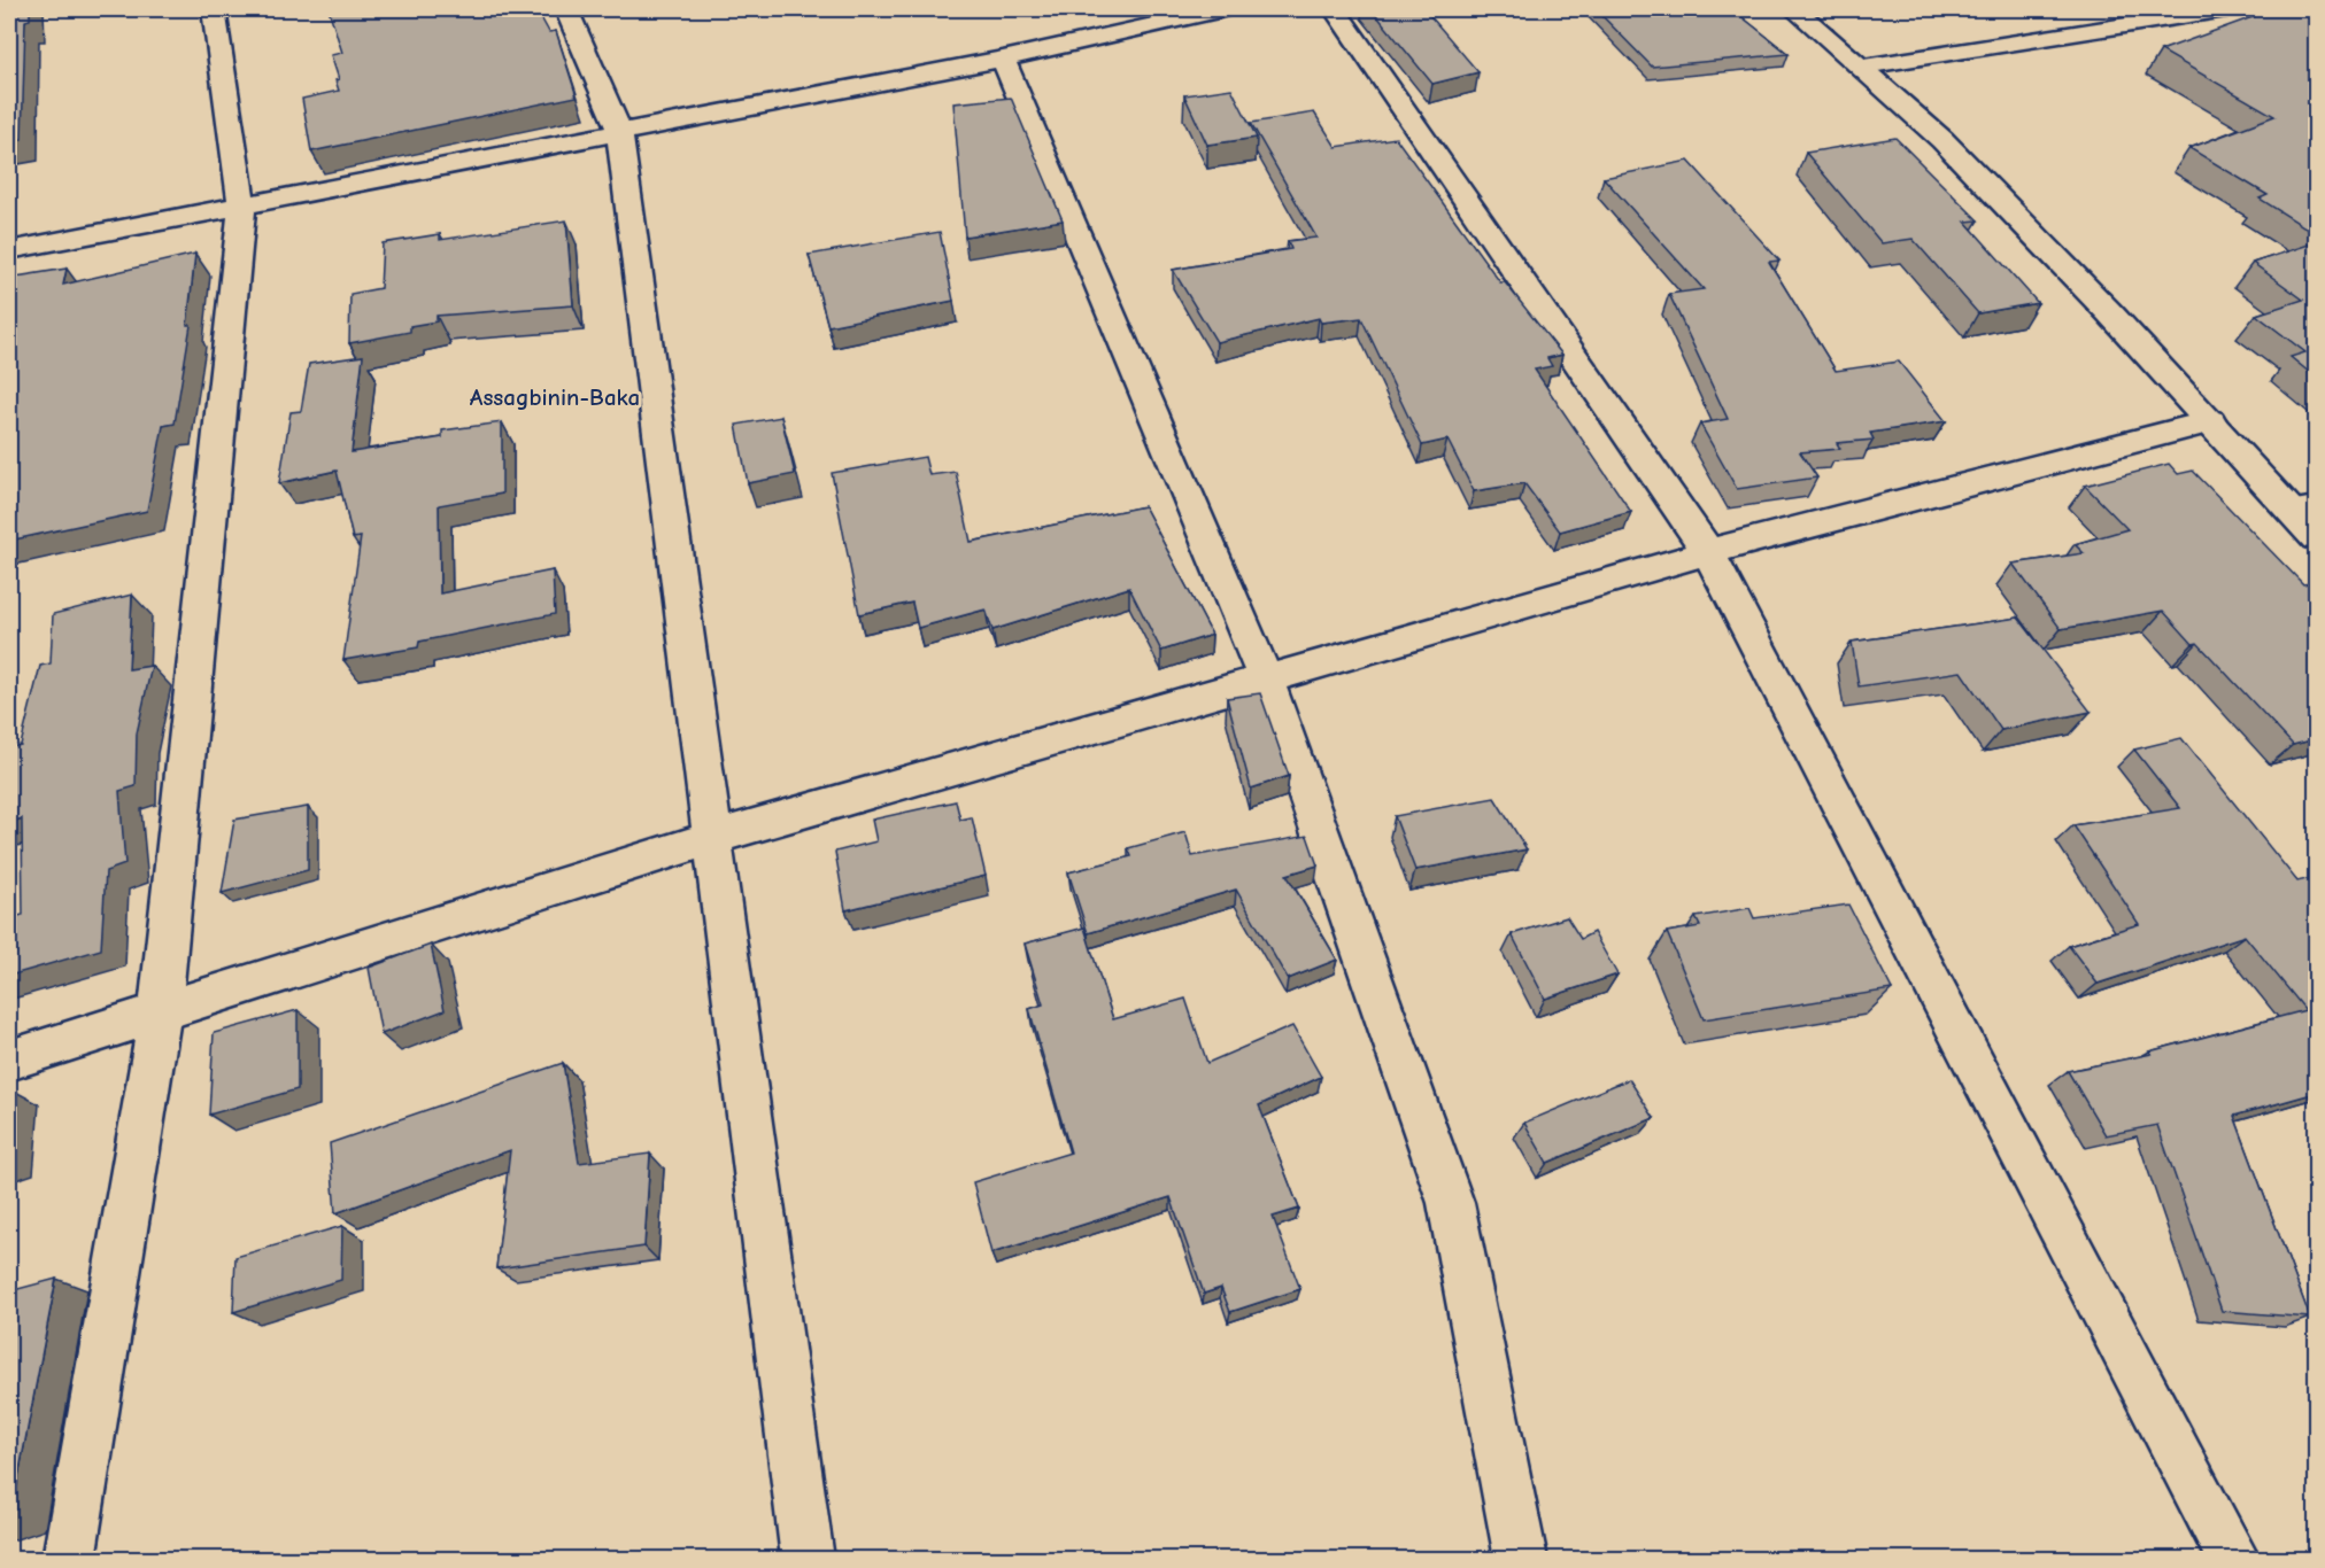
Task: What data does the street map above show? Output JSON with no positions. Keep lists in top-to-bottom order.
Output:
{
  "districts": ["Assagbinin-Baka"]
}
